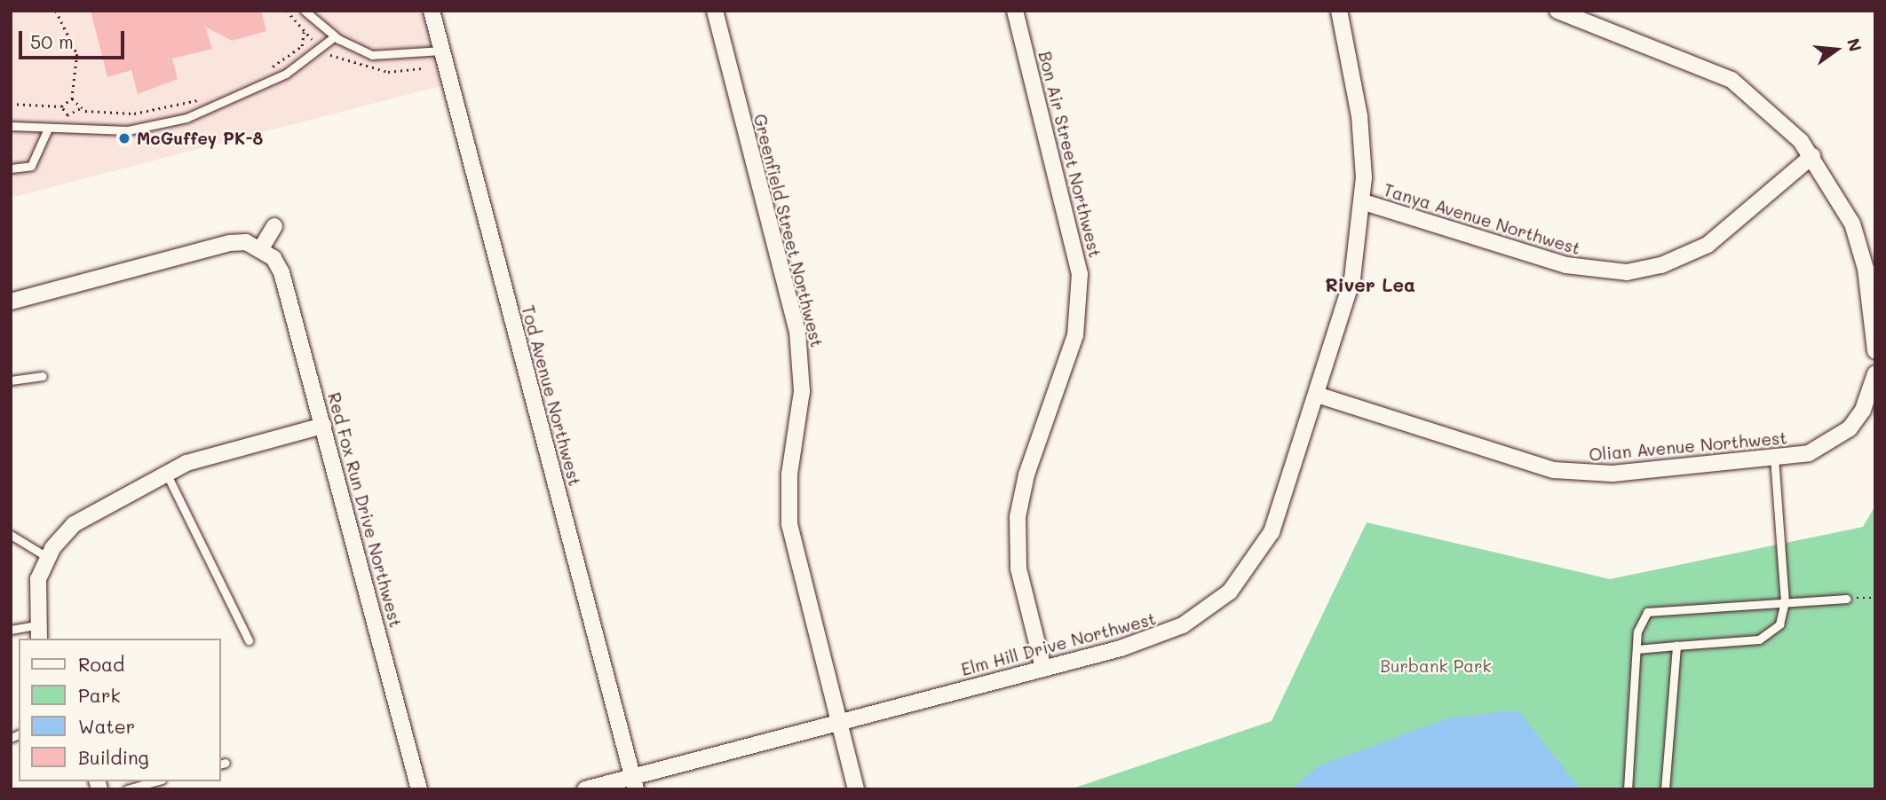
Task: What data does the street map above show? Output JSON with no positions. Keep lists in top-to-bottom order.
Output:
{
  "streets": {
    "street": [
      "Bon Air Street Northwest",
      "Tanya Avenue Northwest",
      "Greenfield Street Northwest",
      "Tod Avenue Northwest",
      "Olian Avenue Northwest",
      "Red Fox Run Drive Northwest",
      "Elm Hill Drive Northwest"
    ]
  },
  "crossings": [
    ["Bon Air Street Northwest", "Elm Hill Drive Northwest"],
    ["Tanya Avenue Northwest", "Elm Hill Drive Northwest"],
    ["Greenfield Street Northwest", "Elm Hill Drive Northwest"],
    ["Tod Avenue Northwest", "Elm Hill Drive Northwest"],
    ["Olian Avenue Northwest", "Elm Hill Drive Northwest"]
  ],
  "districts": ["River Lea"],
  "parks": ["Burbank Park"],
  "places": ["McGuffey PK-8"],
  "legend": [
    "Road",
    "Park",
    "Water",
    "Building"
  ],
  "scale_bar": "50 m",
  "north": "right"
}
